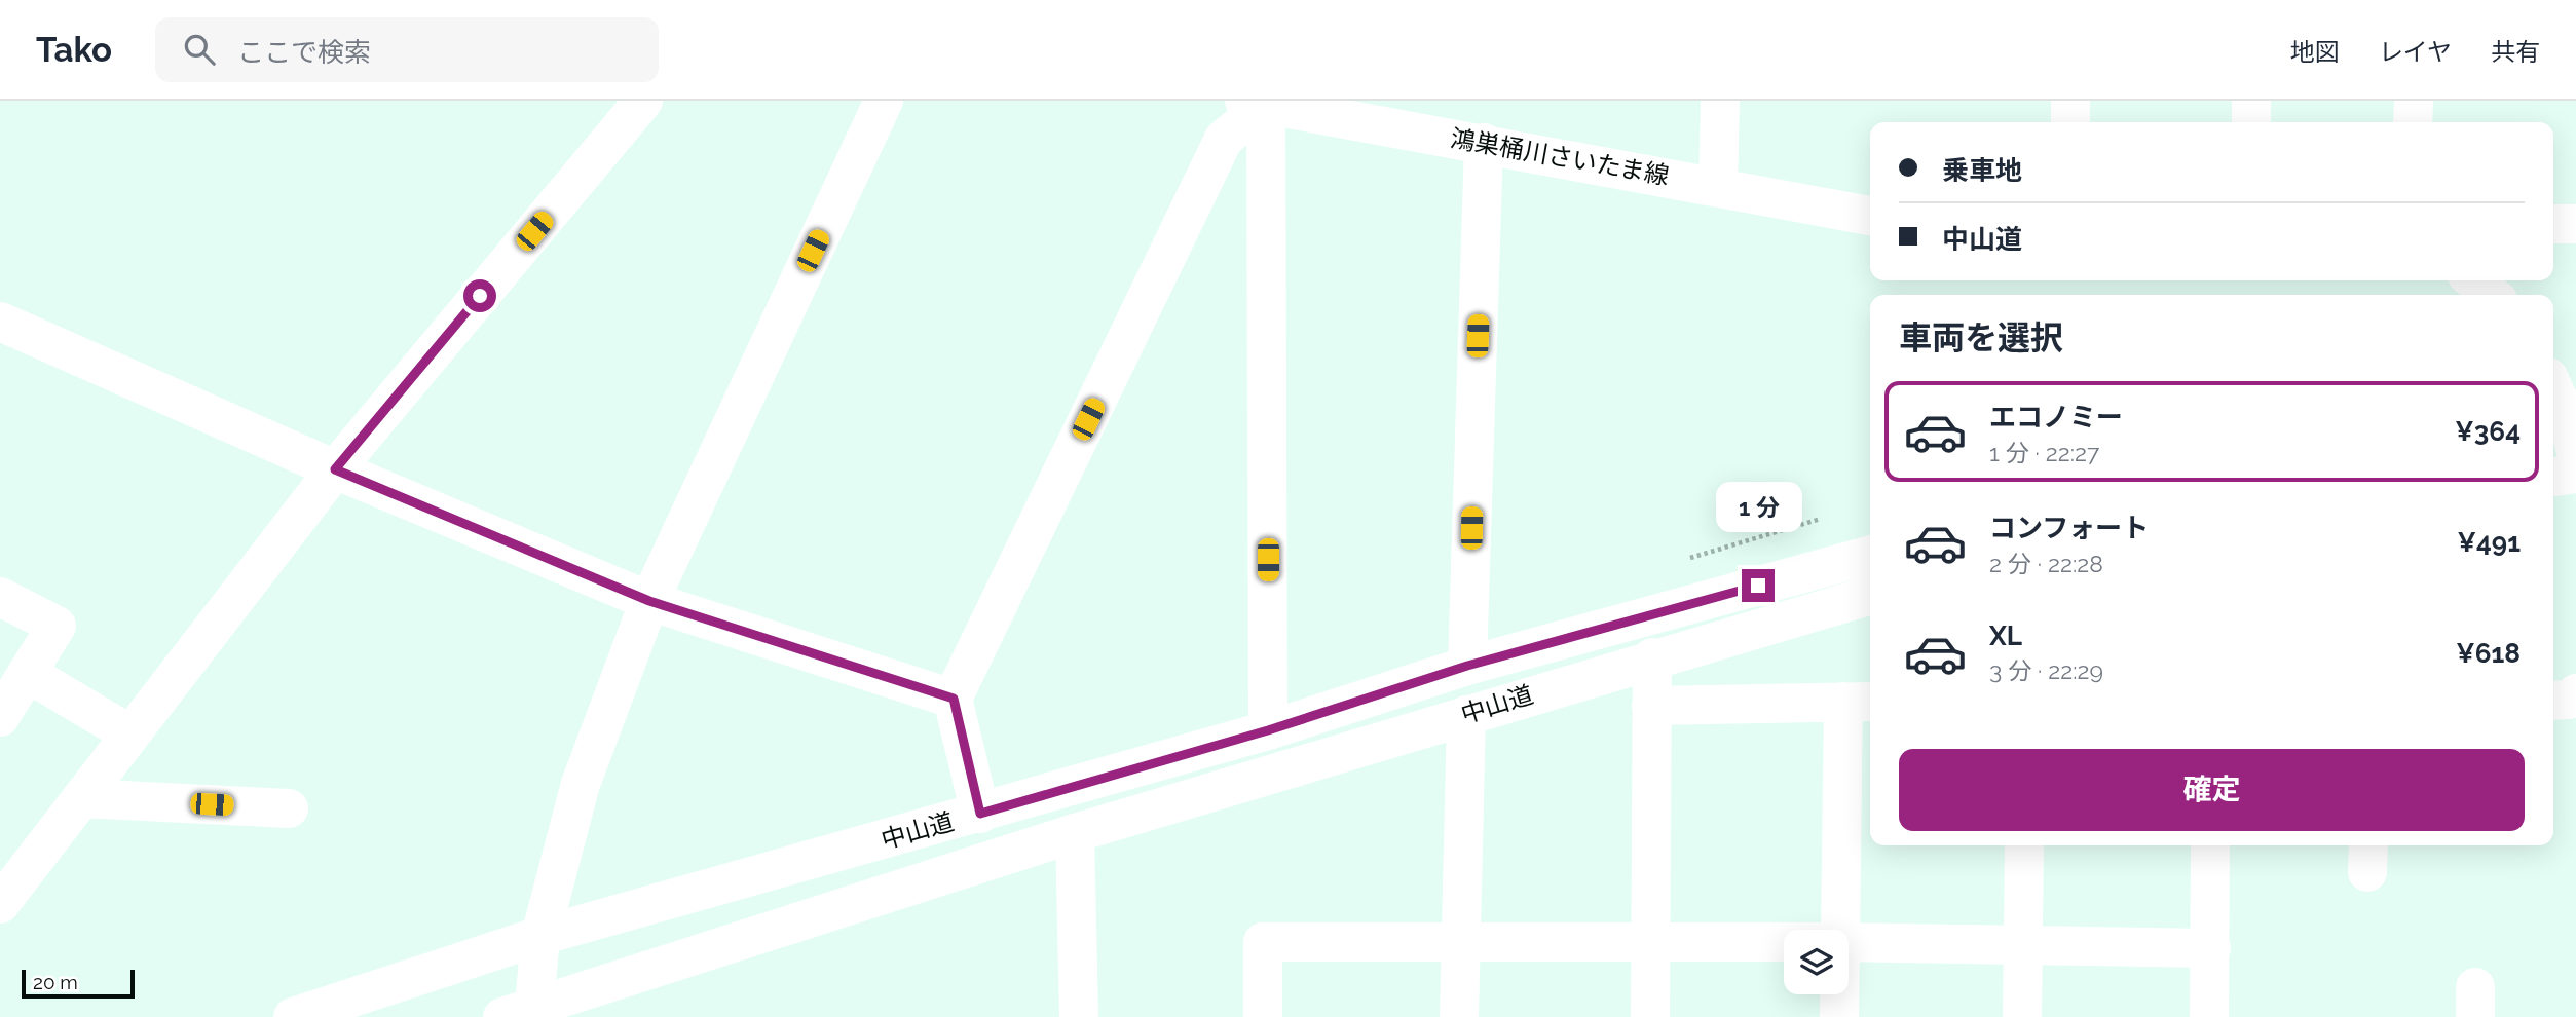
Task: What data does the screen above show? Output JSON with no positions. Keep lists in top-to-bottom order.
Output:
{
  "streets": {
    "main road": ["鴻巣桶川さいたま線", "中山道"]
  },
  "scale_bar": "20 m",
  "page": {
    "header": "Tako",
    "search": "ここで検索",
    "nav": ["地図", "レイヤ", "共有"],
    "banner": ["乗車地", "中山道"],
    "heading": "車両を選択",
    "list": [
      {
        "name": "エコノミー",
        "note": "1 分 · 22:27",
        "value": "¥364"
      },
      {
        "name": "コンフォート",
        "note": "2 分 · 22:28",
        "value": "¥491"
      },
      {
        "name": "XL",
        "note": "3 分 · 22:29",
        "value": "¥618"
      }
    ],
    "bubble": "1 分",
    "buttons": "確定",
    "scale": "20 m"
  }
}
